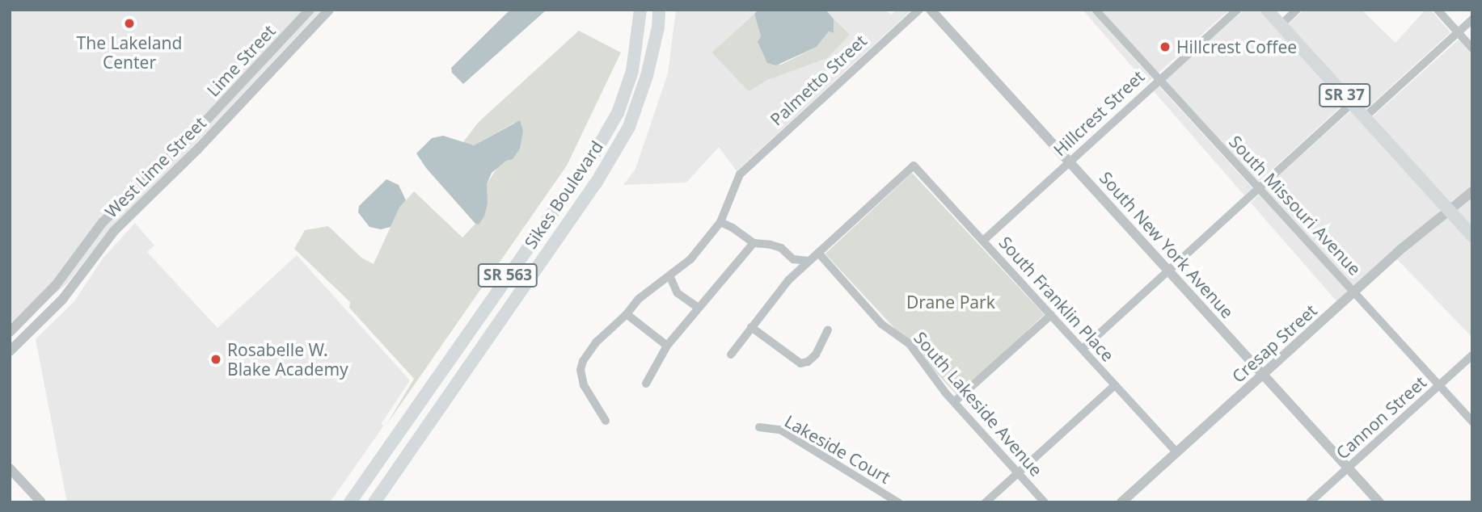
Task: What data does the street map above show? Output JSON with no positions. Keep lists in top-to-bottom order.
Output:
{
  "streets": {
    "main road": ["SR 37", "Sikes Boulevard", "SR 563"],
    "street": [
      "Lime Street",
      "Palmetto Street",
      "Hillcrest Street",
      "West Lime Street",
      "South Missouri Avenue",
      "South New York Avenue",
      "South Franklin Place",
      "Cresap Street",
      "South Lakeside Avenue",
      "Cannon Street",
      "Lakeside Court"
    ]
  },
  "crossings": [
    ["SR 37", "Cresap Street"],
    ["Hillcrest Street", "South Missouri Avenue"],
    ["Hillcrest Street", "South New York Avenue"],
    ["Hillcrest Street", "South Franklin Place"],
    ["South Missouri Avenue", "Cresap Street"],
    ["South Missouri Avenue", "Cannon Street"],
    ["South New York Avenue", "Cresap Street"],
    ["South New York Avenue", "Cannon Street"],
    ["South Franklin Place", "Cresap Street"],
    ["South Franklin Place", "South Lakeside Avenue"]
  ],
  "parks": ["Drane Park"],
  "places": ["The Lakeland Center", "Hillcrest Coffee", "Rosabelle W. Blake Academy"]
}
